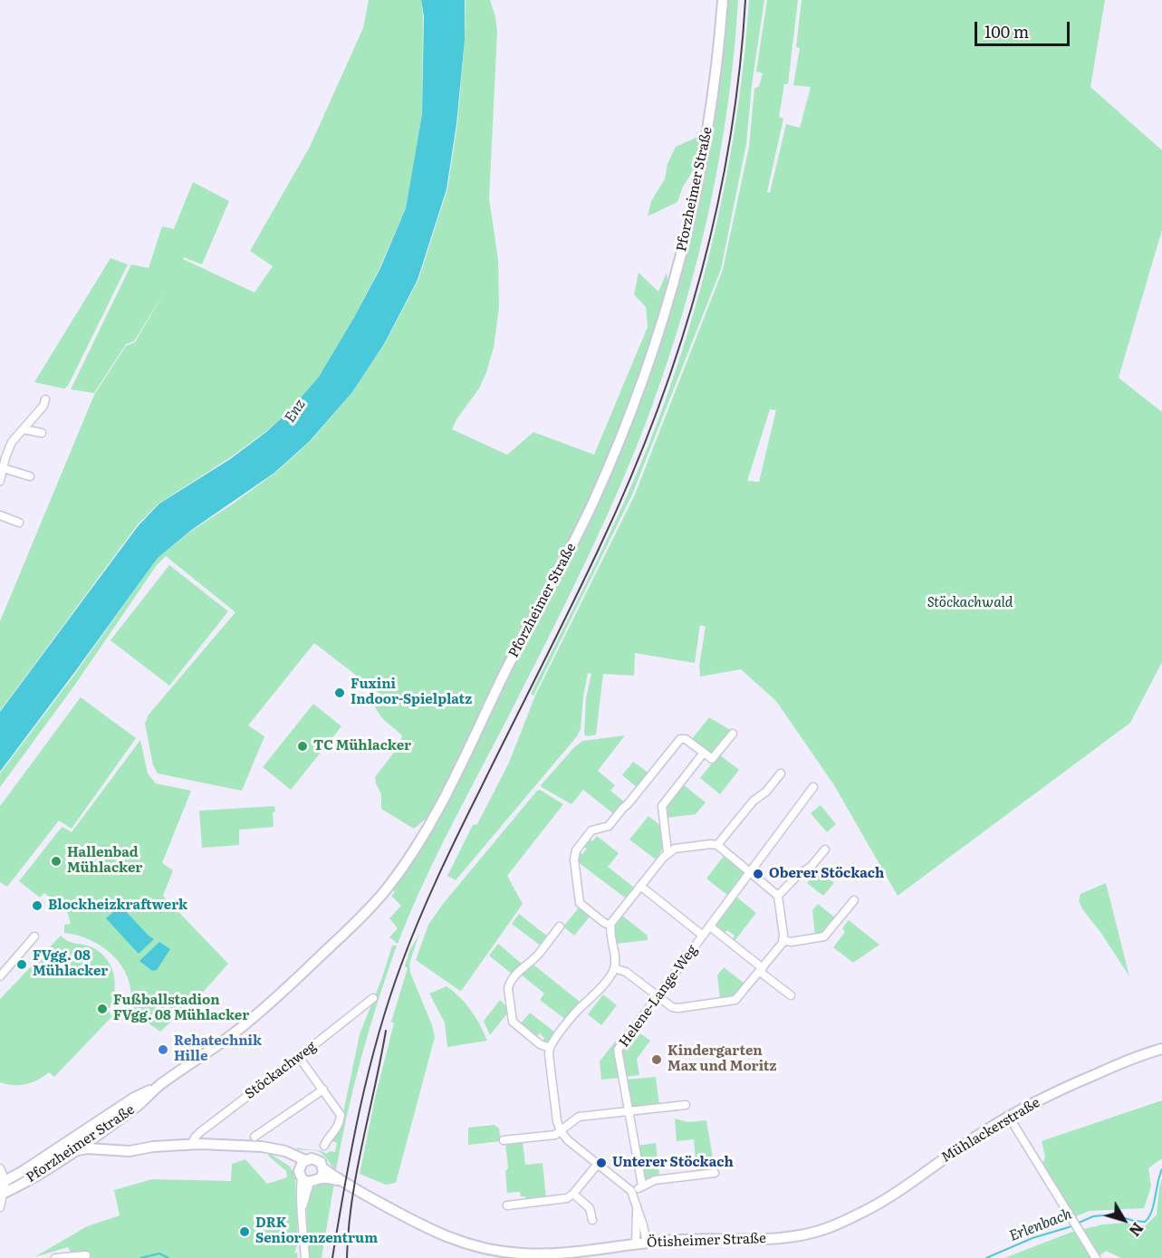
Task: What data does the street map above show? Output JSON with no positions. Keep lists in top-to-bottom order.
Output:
{
  "streets": {
    "main road": ["Pforzheimer Straße", "Mühlackerstraße", "Ötisheimer Straße"],
    "street": ["Helene-Lange-Weg", "Stöckachweg"]
  },
  "crossings": [
    ["Mühlackerstraße", "Ötisheimer Straße"]
  ],
  "water": ["Enz", "Erlenbach"],
  "parks": ["Stöckachwald"],
  "places": [
    "Fuxini Indoor-Spielplatz",
    "TC Mühlacker",
    "Hallenbad Mühlacker",
    "Oberer Stöckach",
    "Blockheizkraftwerk",
    "FVgg. 08 Mühlacker",
    "Fußballstadion FVgg. 08 Mühlacker",
    "Rehatechnik Hille",
    "Kindergarten Max und Moritz",
    "Unterer Stöckach",
    "DRK Seniorenzentrum"
  ],
  "scale_bar": "100 m",
  "north": "bottom right"
}
